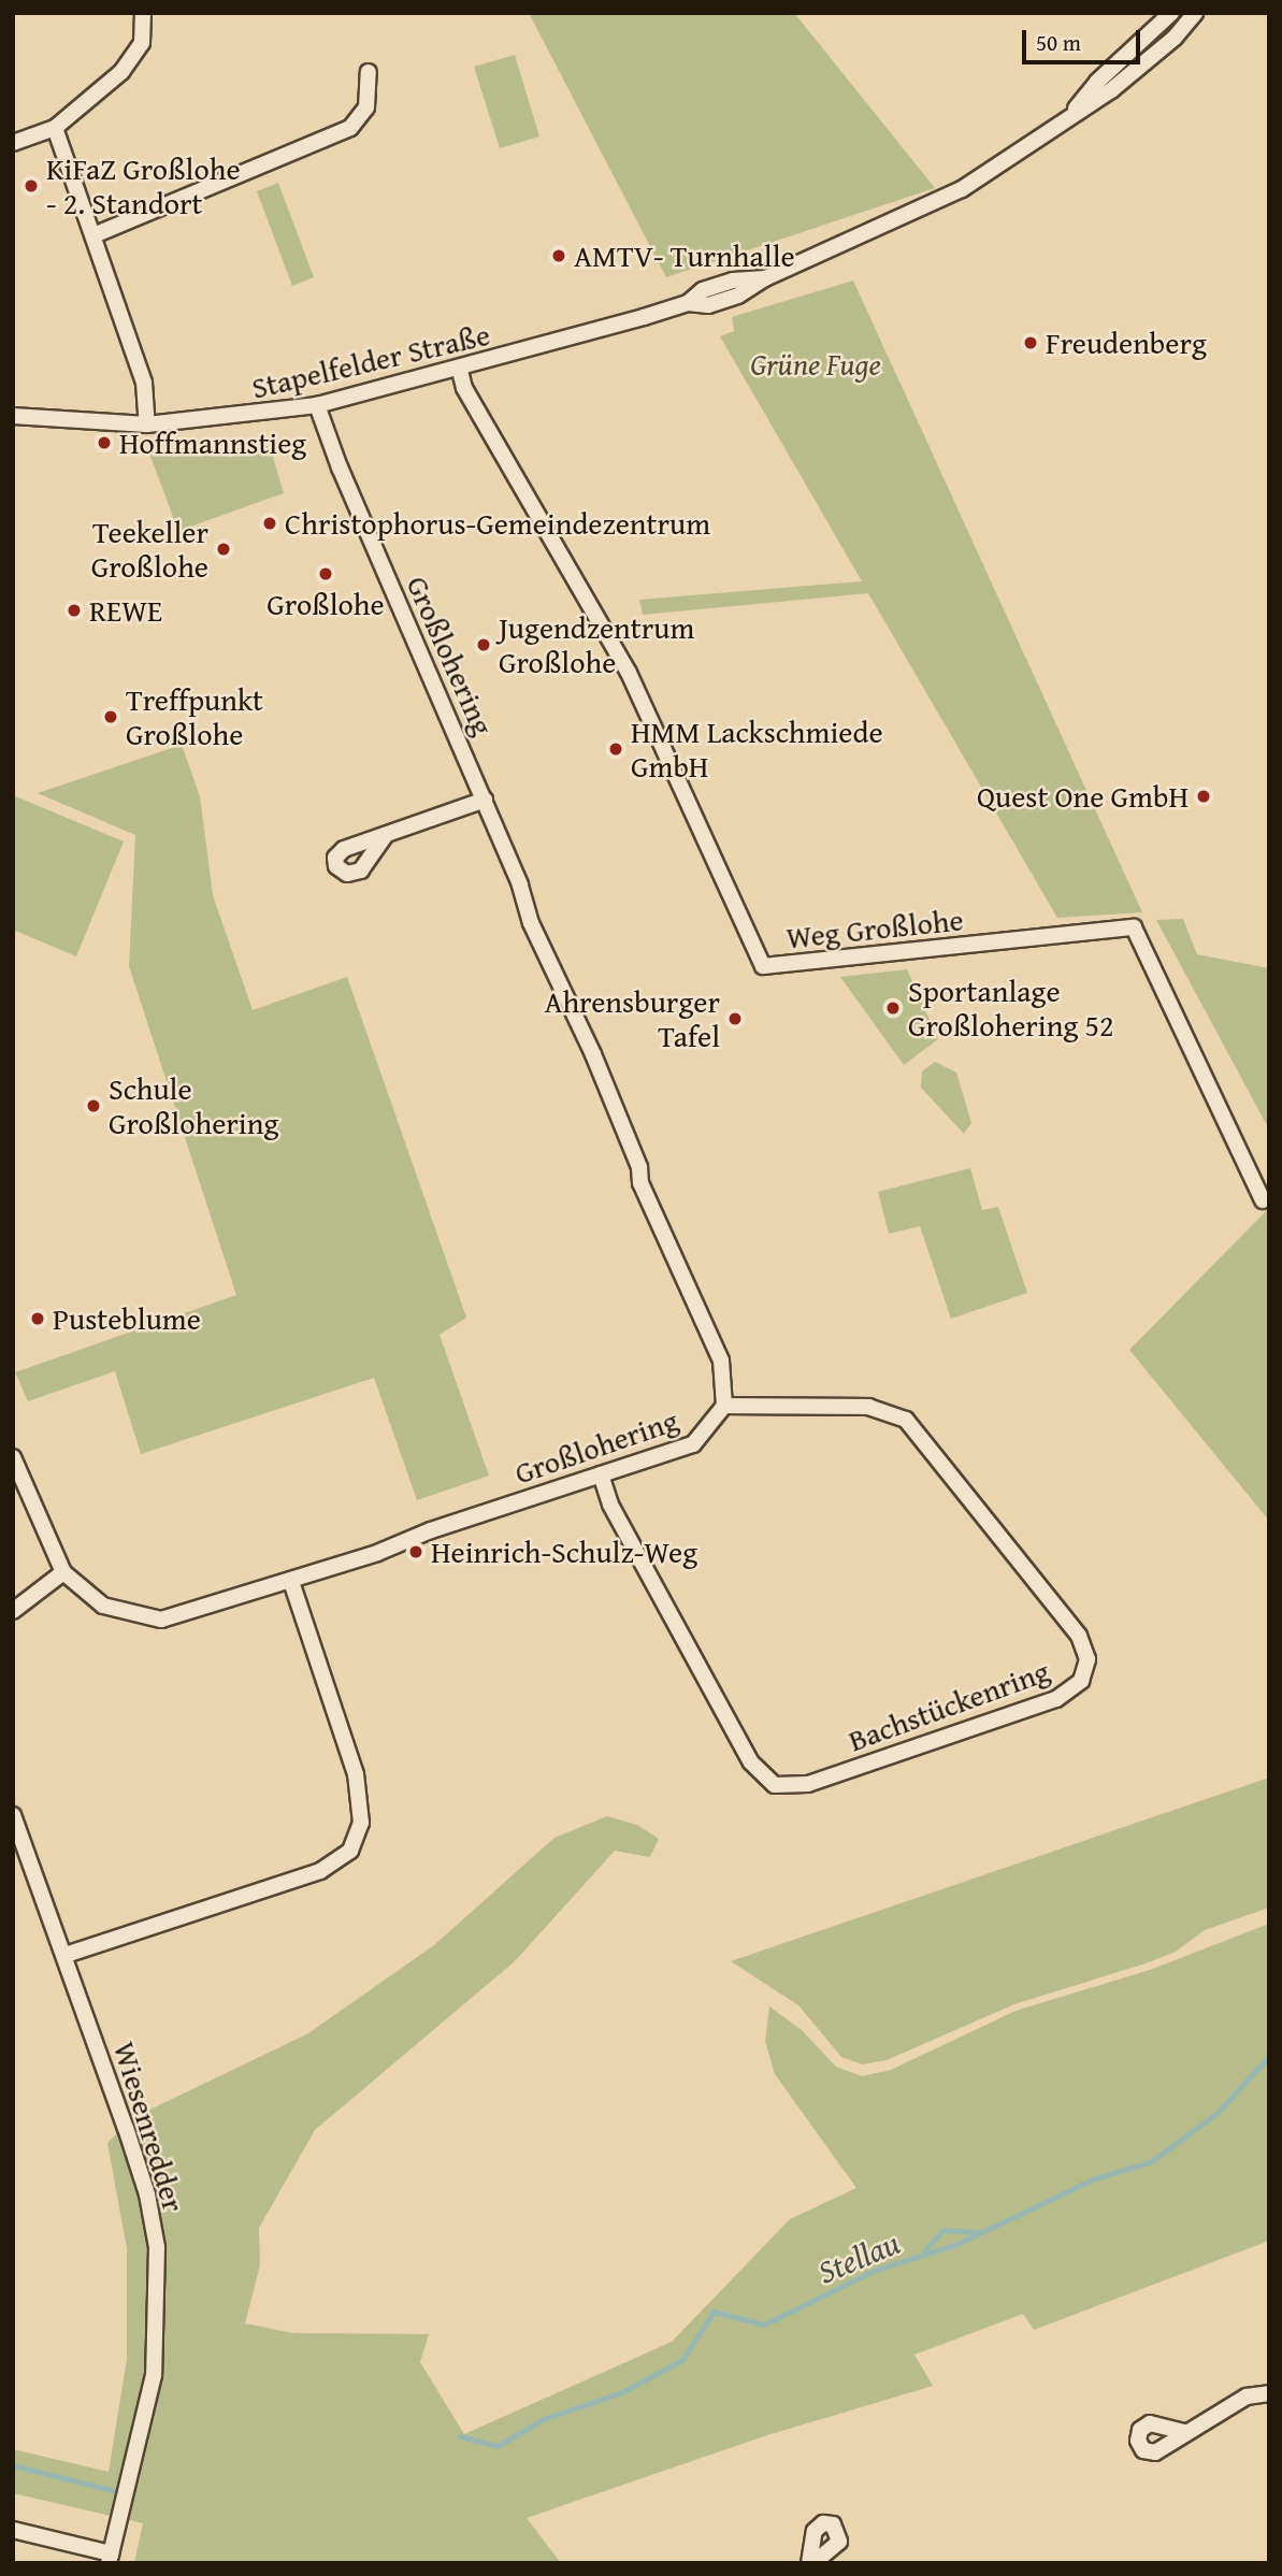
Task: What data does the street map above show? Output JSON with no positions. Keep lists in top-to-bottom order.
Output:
{
  "streets": {
    "street": [
      "Stapelfelder Straße",
      "Großlohering",
      "Weg Großlohe",
      "Bachstückenring",
      "Wiesenredder"
    ]
  },
  "crossings": [
    ["Stapelfelder Straße", "Großlohering"],
    ["Stapelfelder Straße", "Weg Großlohe"],
    ["Großlohering", "Bachstückenring"]
  ],
  "water": ["Stellau"],
  "parks": ["Grüne Fuge"],
  "places": [
    "KiFaZ Großlohe - 2. Standort",
    "AMTV- Turnhalle",
    "Freudenberg",
    "Hoffmannstieg",
    "Christophorus-Gemeindezentrum",
    "Teekeller Großlohe",
    "Großlohe",
    "REWE",
    "Jugendzentrum Großlohe",
    "Treffpunkt Großlohe",
    "HMM Lackschmiede GmbH",
    "Quest One GmbH",
    "Sportanlage Großlohering 52",
    "Ahrensburger Tafel",
    "Schule Großlohering",
    "Pusteblume",
    "Heinrich-Schulz-Weg"
  ],
  "scale_bar": "50 m"
}
